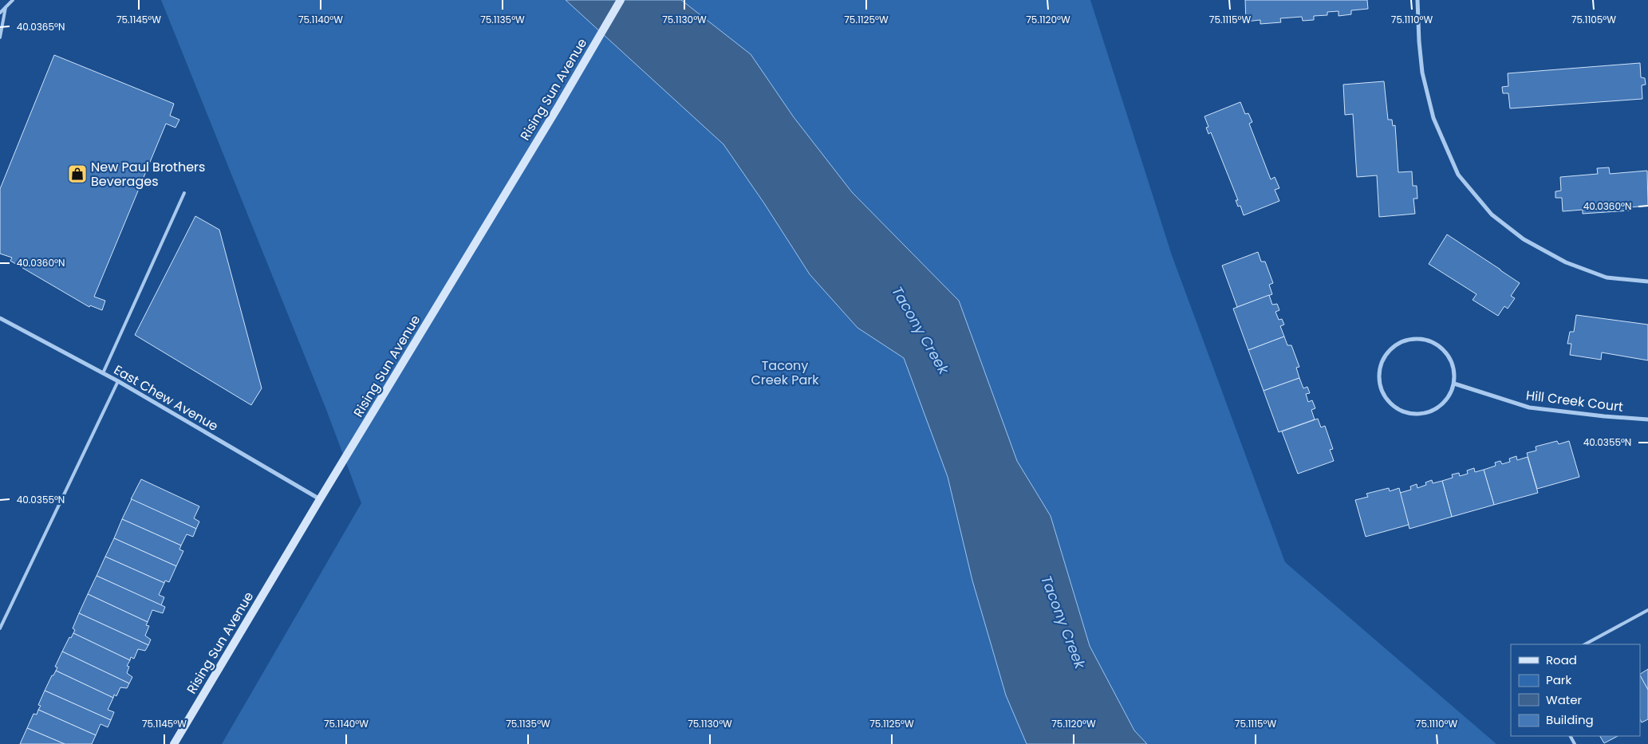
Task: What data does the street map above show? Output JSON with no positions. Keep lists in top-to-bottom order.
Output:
{
  "streets": {
    "main road": ["Rising Sun Avenue"],
    "street": ["East Chew Avenue", "Hill Creek Court"]
  },
  "crossings": [
    ["Rising Sun Avenue", "East Chew Avenue"]
  ],
  "water": ["Tacony Creek"],
  "parks": ["Tacony Creek Park"],
  "places": {
    "shop": ["New Paul Brothers Beverages"]
  },
  "legend": [
    "Road",
    "Park",
    "Water",
    "Building"
  ],
  "coordinates": [
    "75.1145°W",
    "75.1140°W",
    "75.1135°W",
    "75.1130°W",
    "75.1125°W",
    "75.1120°W",
    "75.1115°W",
    "75.1110°W",
    "75.1105°W",
    "40.0365°N",
    "40.0360°N",
    "40.0355°N"
  ]
}
